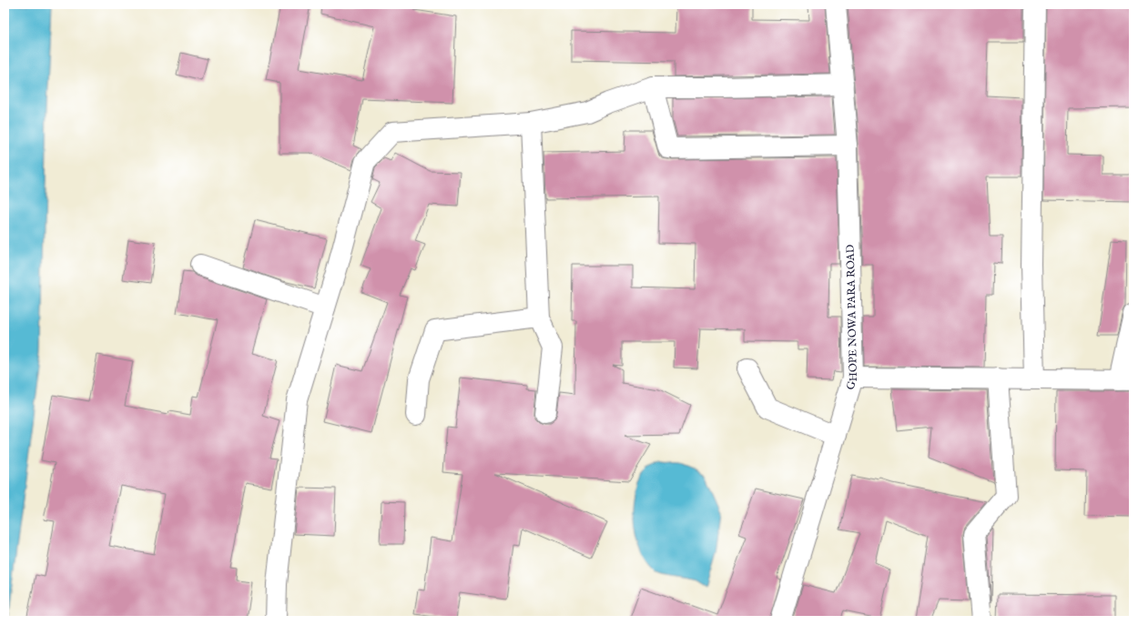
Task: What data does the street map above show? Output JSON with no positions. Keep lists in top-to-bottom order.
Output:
{
  "streets": {
    "street": ["GHOPE NOWA PARA ROAD"]
  }
}
